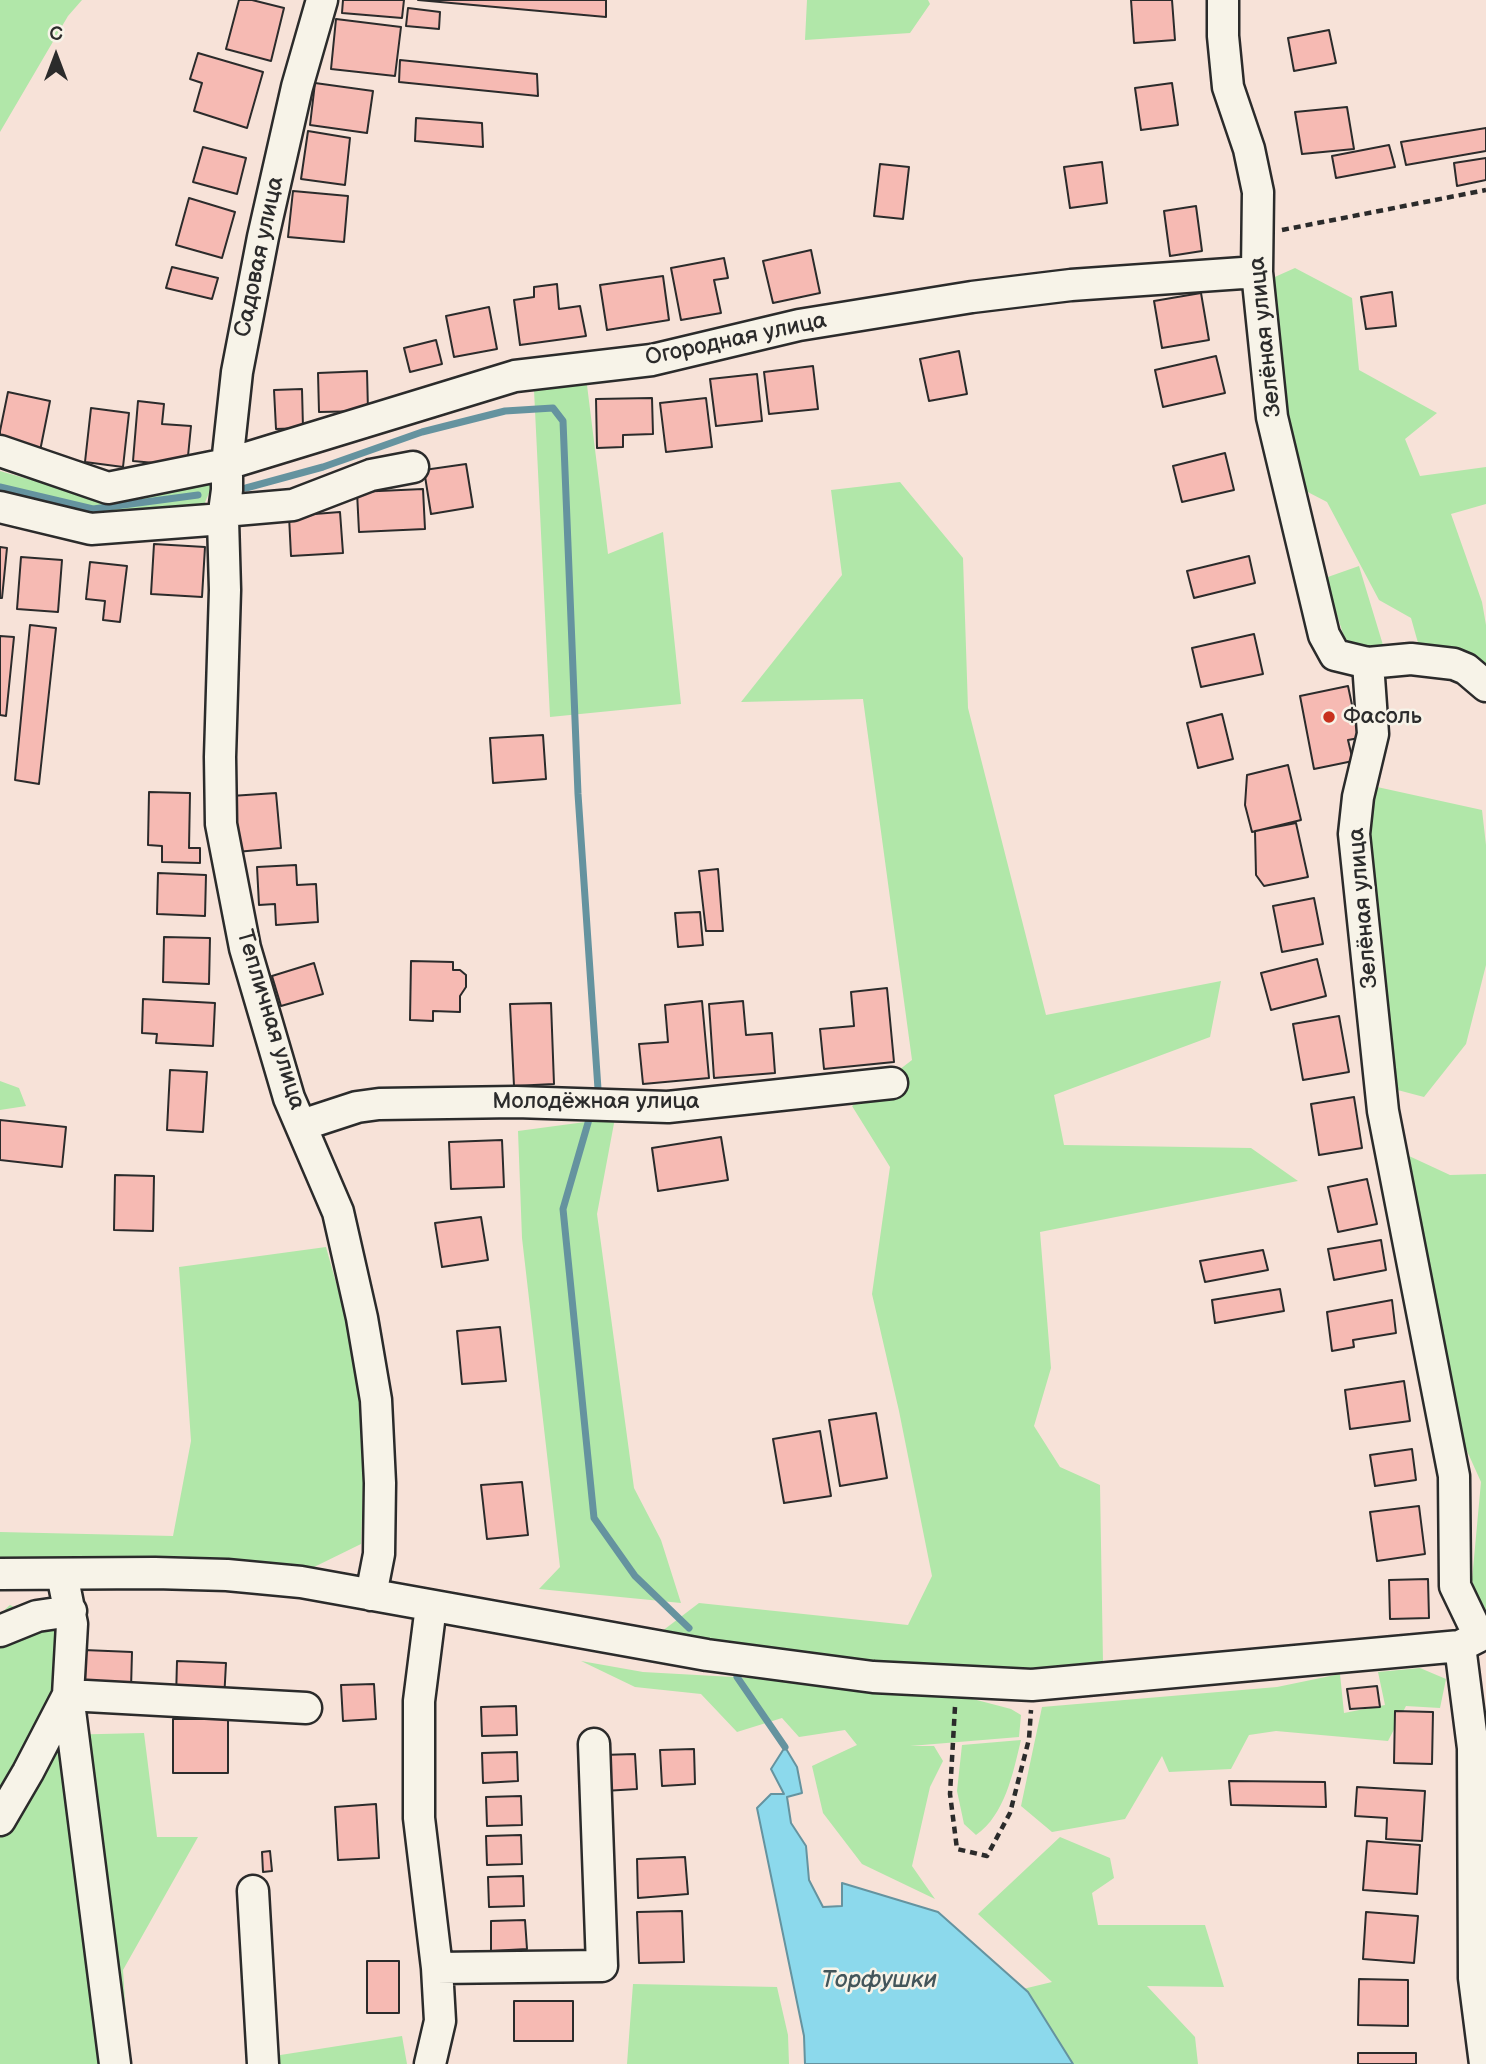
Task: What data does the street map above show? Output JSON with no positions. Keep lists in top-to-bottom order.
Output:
{
  "streets": {
    "street": [
      "Садовая улица",
      "Зелёная улица",
      "Огородная улица",
      "Тепличная улица",
      "Молодёжная улица"
    ]
  },
  "crossings": [
    ["Садовая улица", "Огородная улица"],
    ["Садовая улица", "Тепличная улица"],
    ["Зелёная улица", "Огородная улица"],
    ["Тепличная улица", "Молодёжная улица"]
  ],
  "water": ["Торфушки"],
  "places": ["Фасоль"],
  "north": "top"
}
